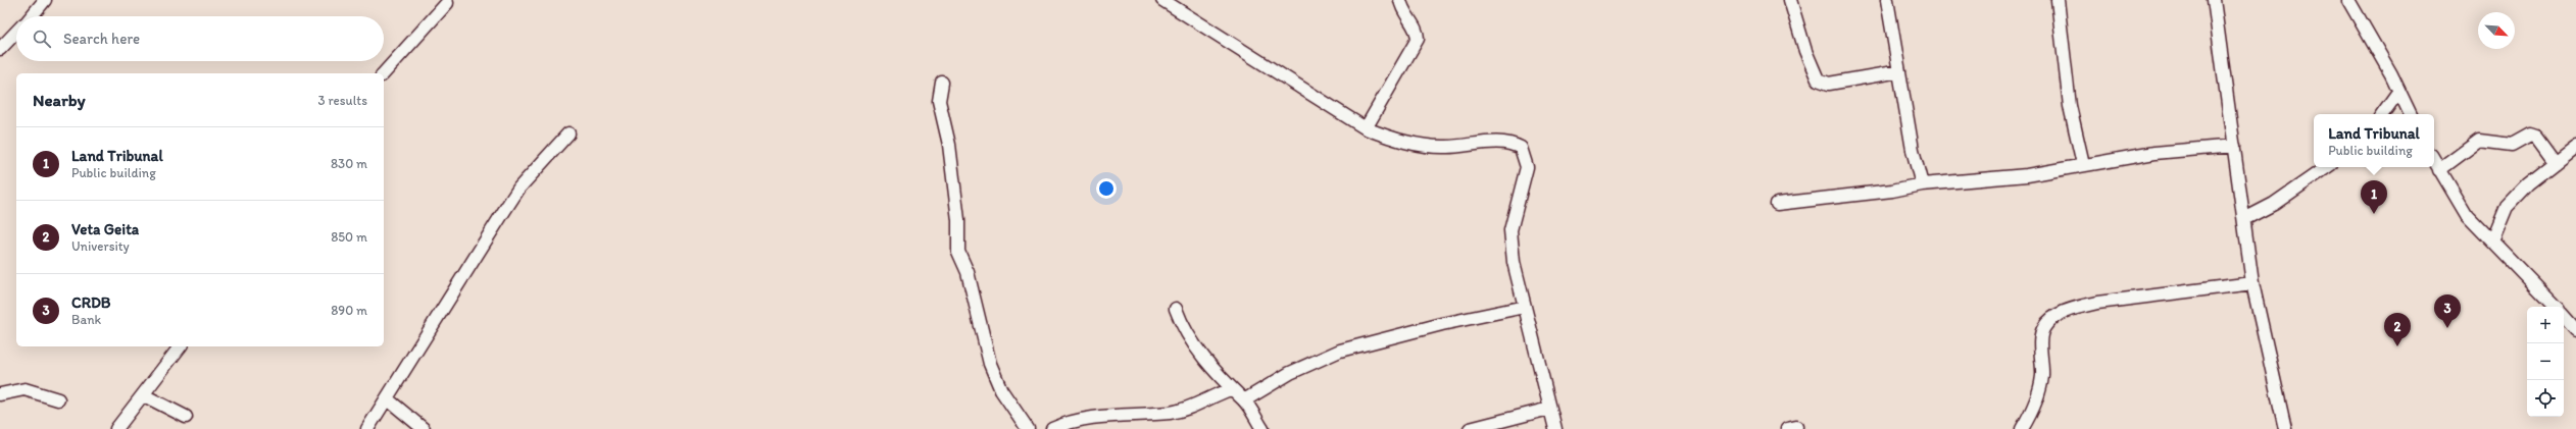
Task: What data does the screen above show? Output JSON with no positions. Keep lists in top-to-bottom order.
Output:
{
  "north": "bottom right",
  "page": {
    "search": "Search here",
    "heading": ["Nearby", "3 results"],
    "popup": ["Land Tribunal", "Public building"],
    "list": [
      {
        "mark": "1",
        "name": "Land Tribunal",
        "note": "Public building",
        "value": "830 m"
      },
      {
        "mark": "2",
        "name": "Veta Geita",
        "note": "University",
        "value": "850 m"
      },
      {
        "mark": "3",
        "name": "CRDB",
        "note": "Bank",
        "value": "890 m"
      }
    ],
    "pins": ["1", "3", "2"],
    "map_buttons": ["+", "−"]
  }
}
